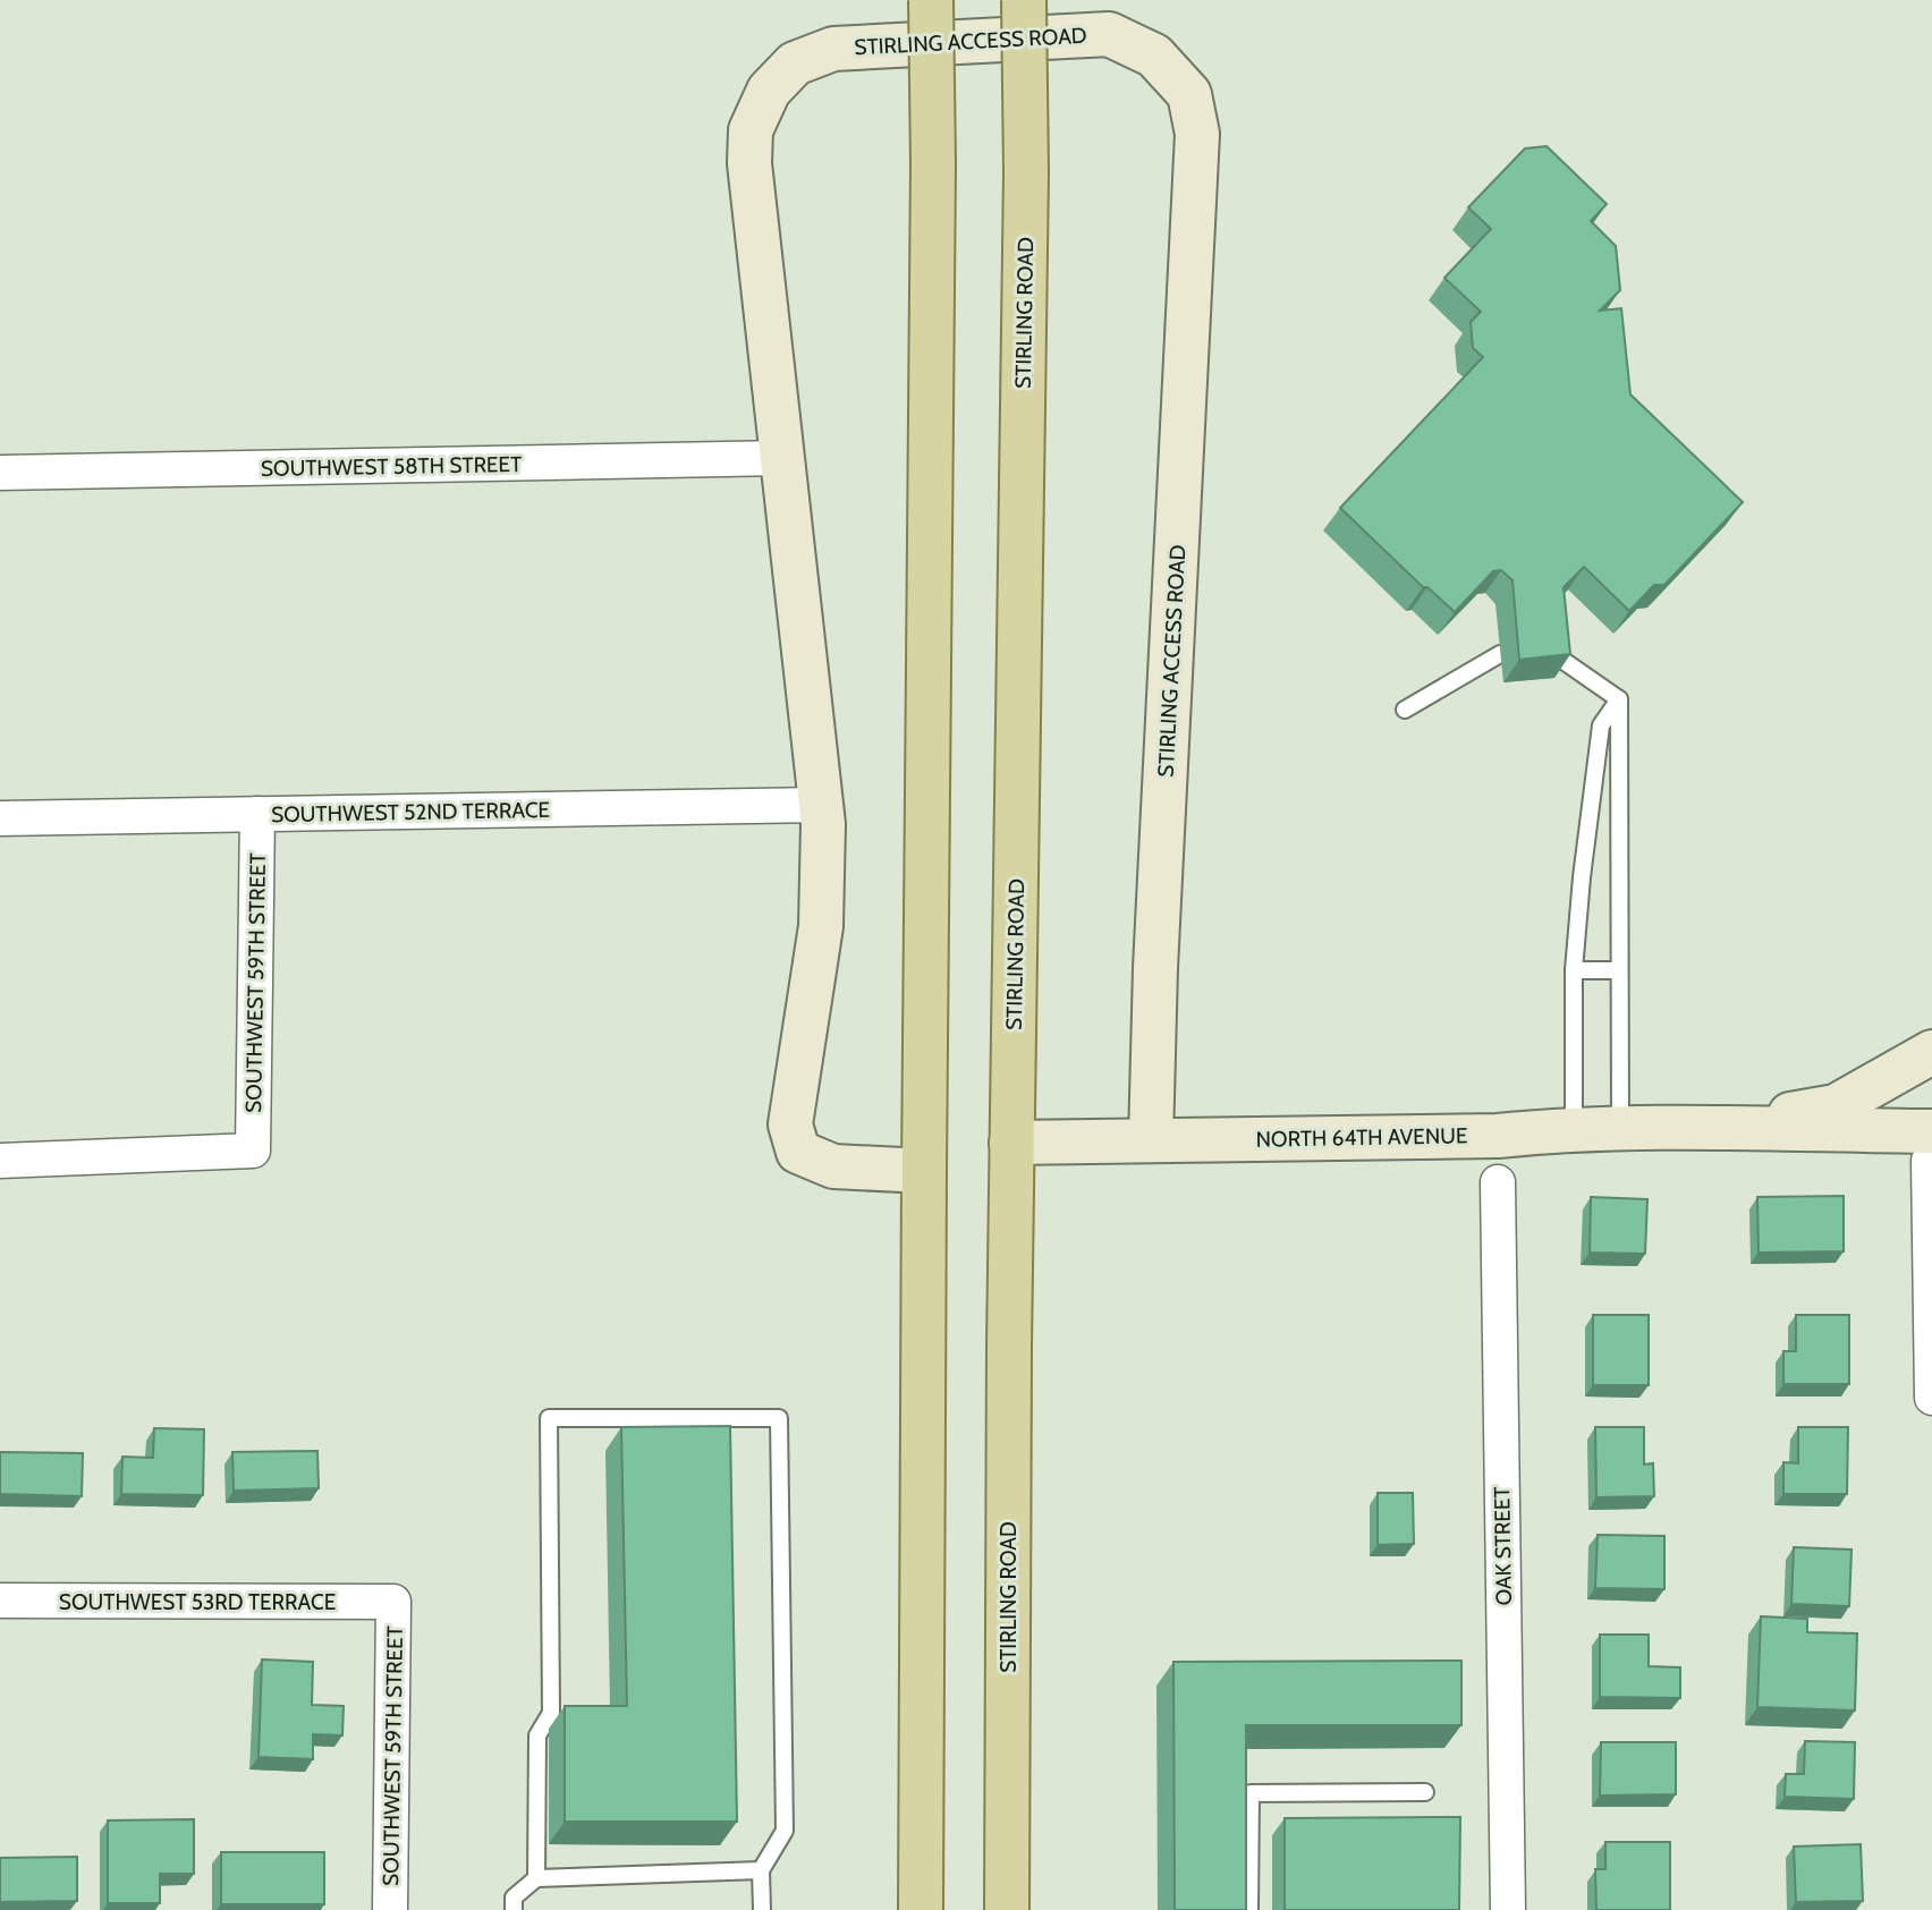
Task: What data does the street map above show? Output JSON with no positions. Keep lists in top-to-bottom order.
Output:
{
  "streets": {
    "main road": ["STIRLING ROAD"],
    "street": [
      "STIRLING ACCESS ROAD",
      "SOUTHWEST 58TH STREET",
      "SOUTHWEST 52ND TERRACE",
      "SOUTHWEST 59TH STREET",
      "NORTH 64TH AVENUE",
      "OAK STREET",
      "SOUTHWEST 53RD TERRACE"
    ]
  },
  "crossings": [
    ["STIRLING ACCESS ROAD", "SOUTHWEST 58TH STREET"],
    ["STIRLING ACCESS ROAD", "SOUTHWEST 52ND TERRACE"],
    ["STIRLING ACCESS ROAD", "NORTH 64TH AVENUE"],
    ["STIRLING ROAD", "NORTH 64TH AVENUE"],
    ["SOUTHWEST 52ND TERRACE", "SOUTHWEST 59TH STREET"],
    ["SOUTHWEST 59TH STREET", "SOUTHWEST 53RD TERRACE"]
  ]
}
